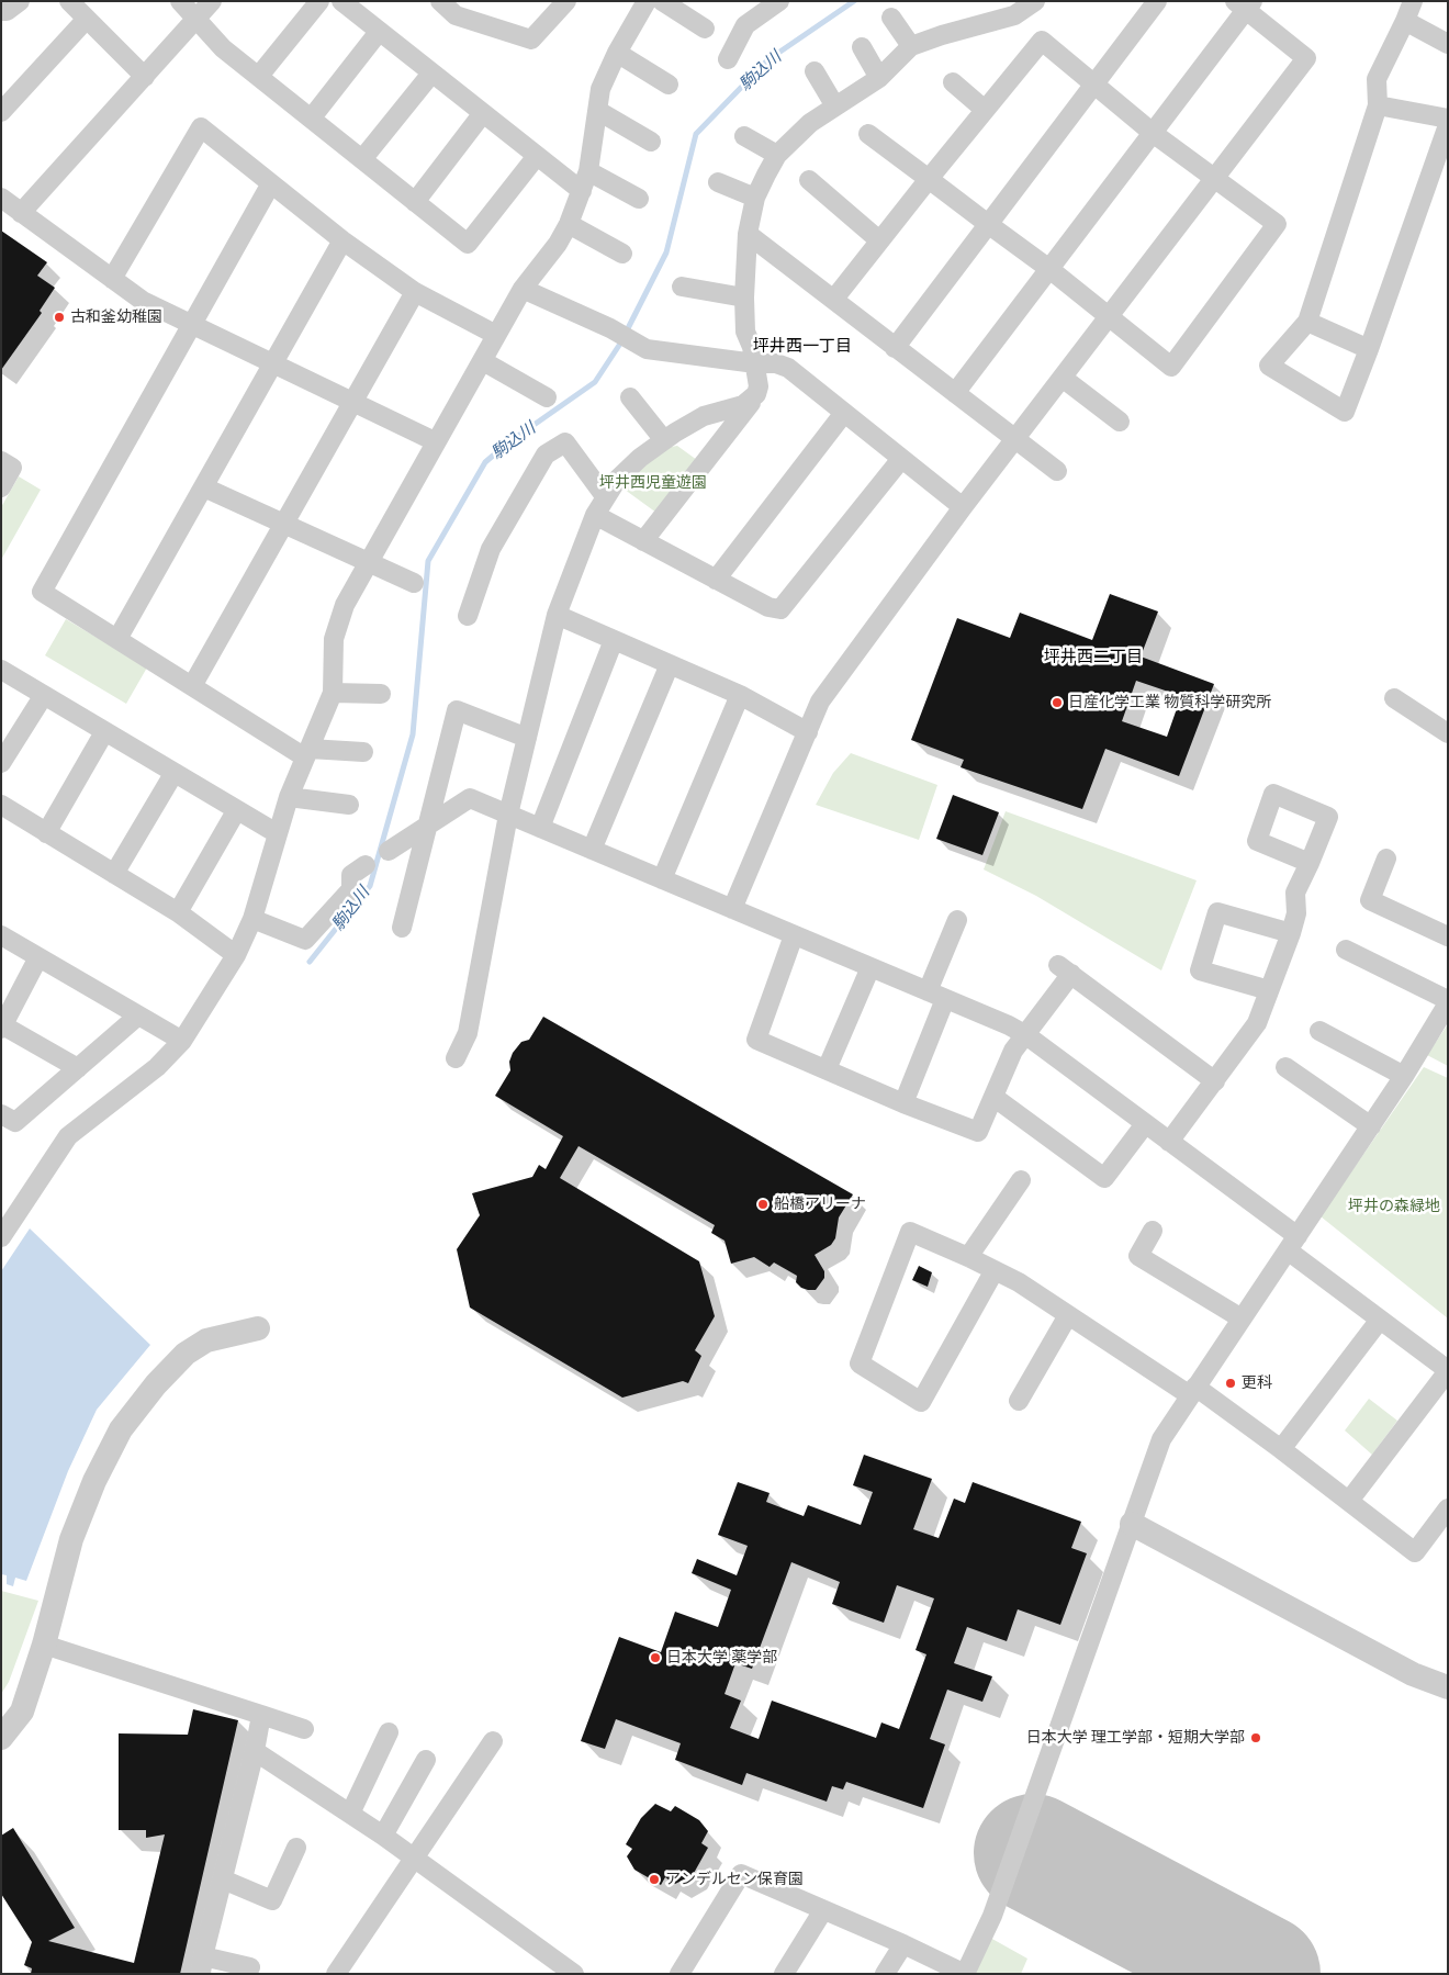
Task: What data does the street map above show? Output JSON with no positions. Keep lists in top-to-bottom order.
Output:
{
  "districts": ["坪井西一丁目", "坪井西二丁目"],
  "water": ["駒込川"],
  "parks": ["坪井西児童遊園", "坪井の森緑地"],
  "places": [
    "古和釜幼稚園",
    "日産化学工業 物質科学研究所",
    "船橋アリーナ",
    "更科",
    "日本大学 薬学部",
    "日本大学 理工学部・短期大学部",
    "アンデルセン保育園"
  ]
}
